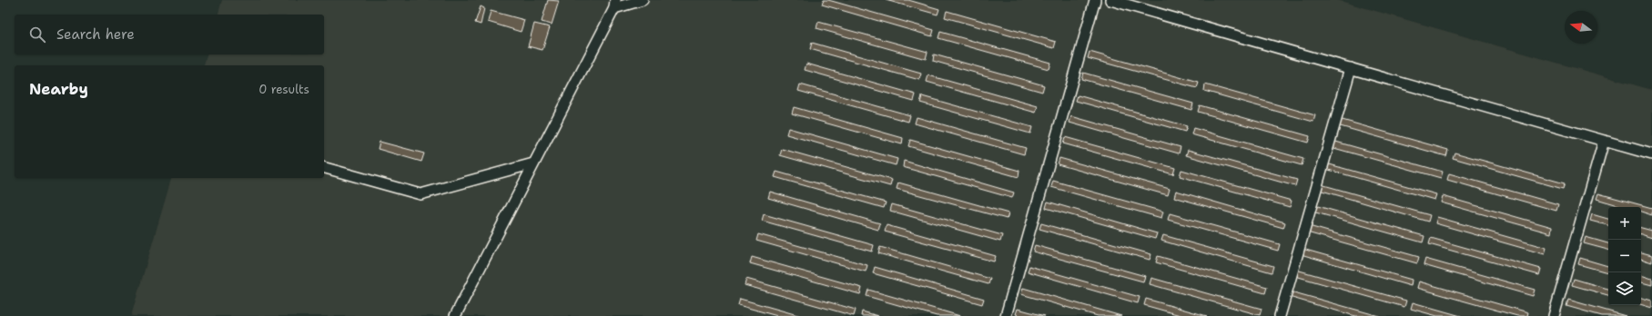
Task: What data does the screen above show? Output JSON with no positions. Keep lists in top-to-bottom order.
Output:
{
  "north": "left",
  "page": {
    "search": "Search here",
    "heading": ["Nearby", "0 results"],
    "map_buttons": ["+", "−"]
  }
}
